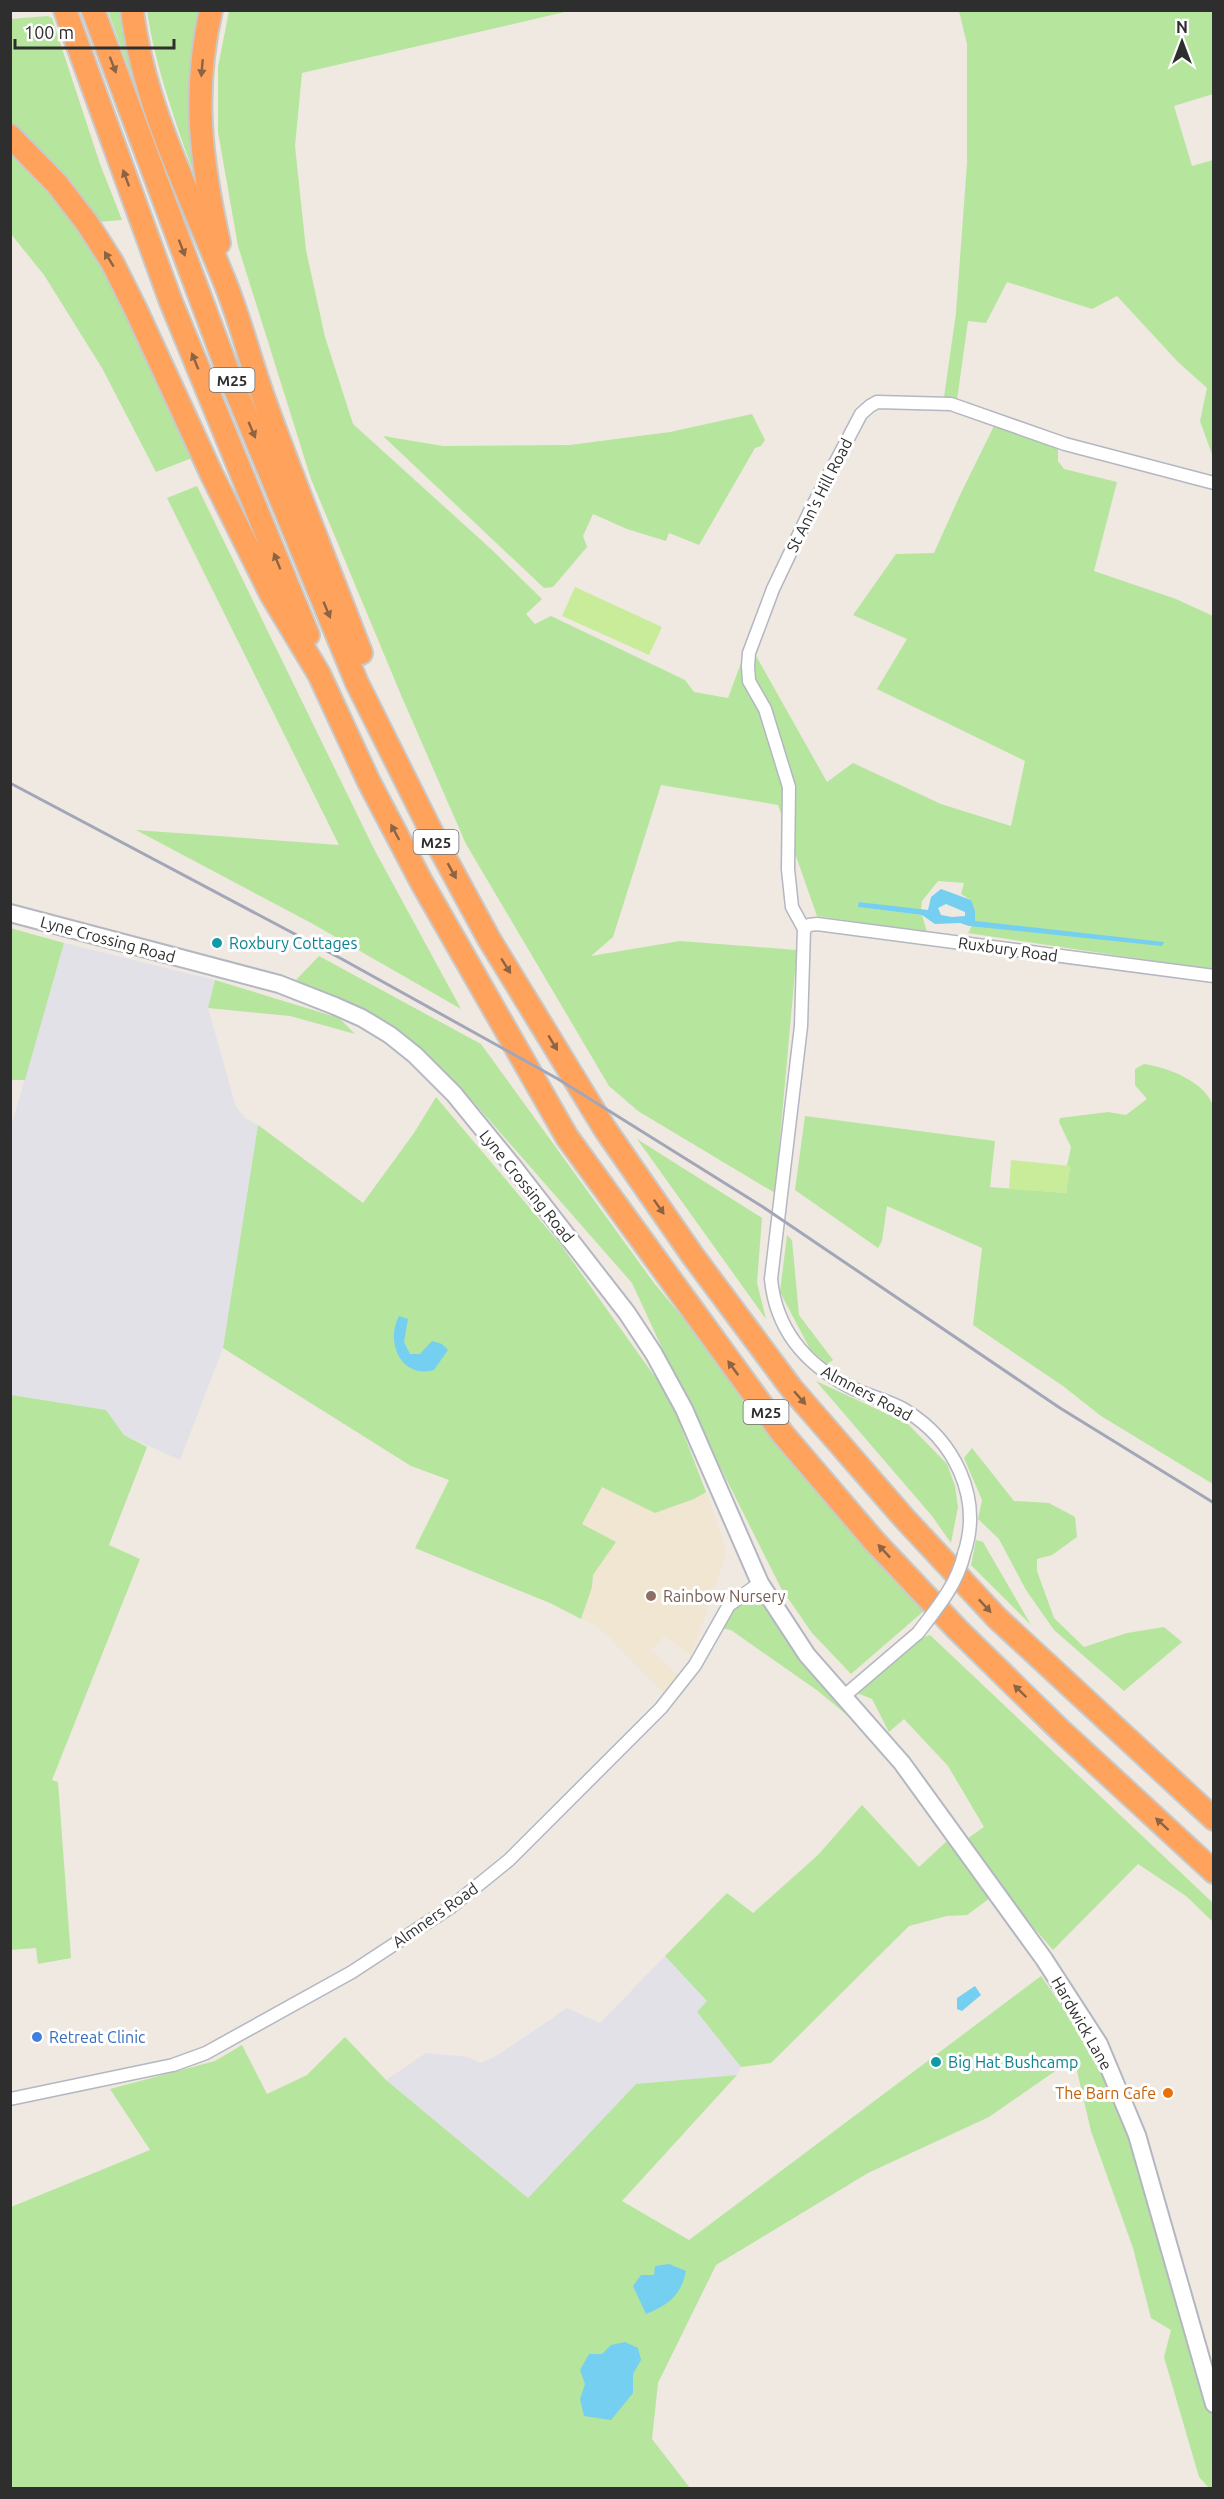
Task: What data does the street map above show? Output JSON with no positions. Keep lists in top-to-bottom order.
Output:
{
  "streets": {
    "highway": ["M25"],
    "street": [
      "St Ann's Hill Road",
      "Lyne Crossing Road",
      "Ruxbury Road",
      "Almners Road",
      "Hardwick Lane"
    ]
  },
  "crossings": [
    ["St Ann's Hill Road", "Ruxbury Road"],
    ["St Ann's Hill Road", "Almners Road"],
    ["Lyne Crossing Road", "Almners Road"],
    ["Lyne Crossing Road", "Hardwick Lane"],
    ["Ruxbury Road", "Almners Road"],
    ["Almners Road", "Hardwick Lane"]
  ],
  "places": [
    "Roxbury Cottages",
    "Rainbow Nursery",
    "Retreat Clinic",
    "Big Hat Bushcamp",
    "The Barn Cafe"
  ],
  "scale_bar": "100 m",
  "north": "top"
}
